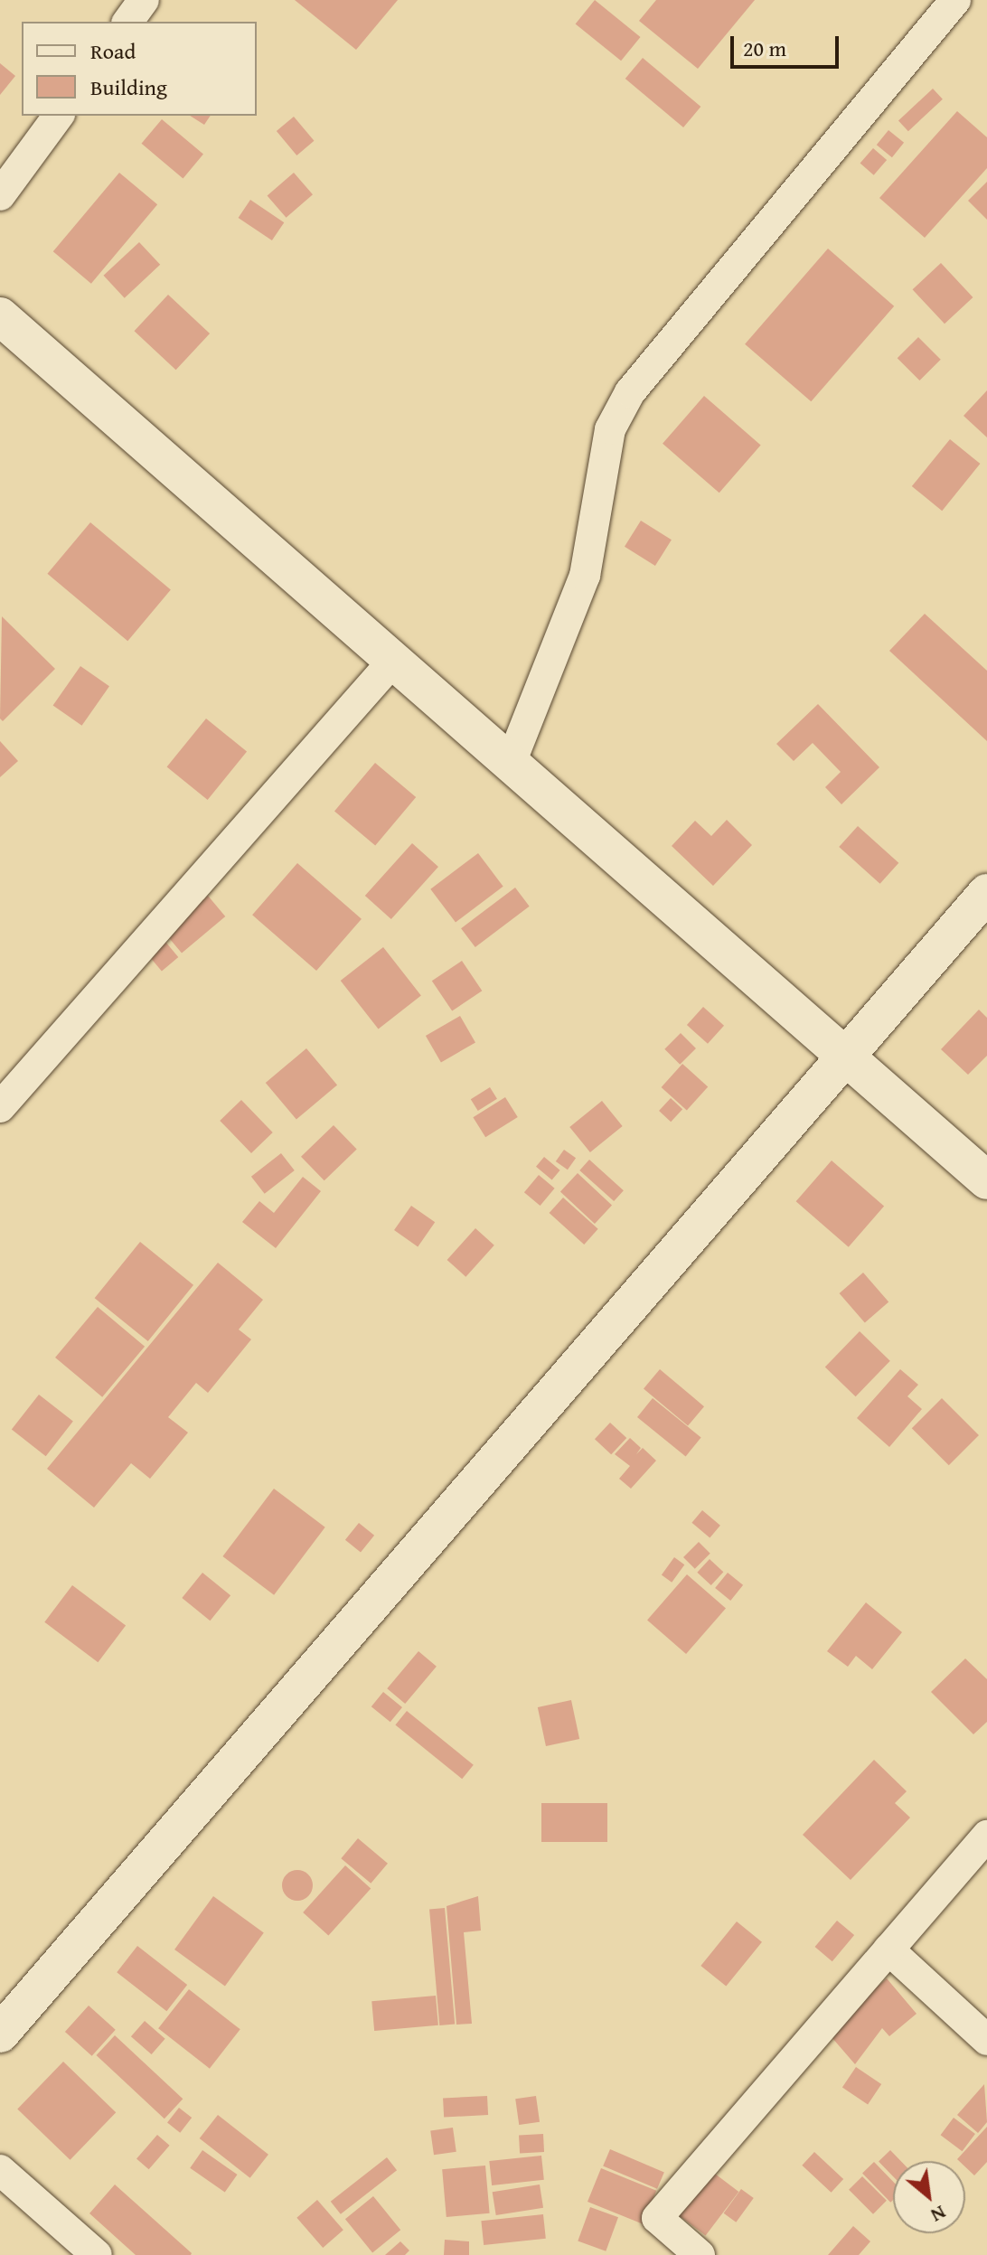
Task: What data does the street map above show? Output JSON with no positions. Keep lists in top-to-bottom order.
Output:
{
  "legend": ["Road", "Building"],
  "scale_bar": "20 m",
  "north": "bottom right"
}
